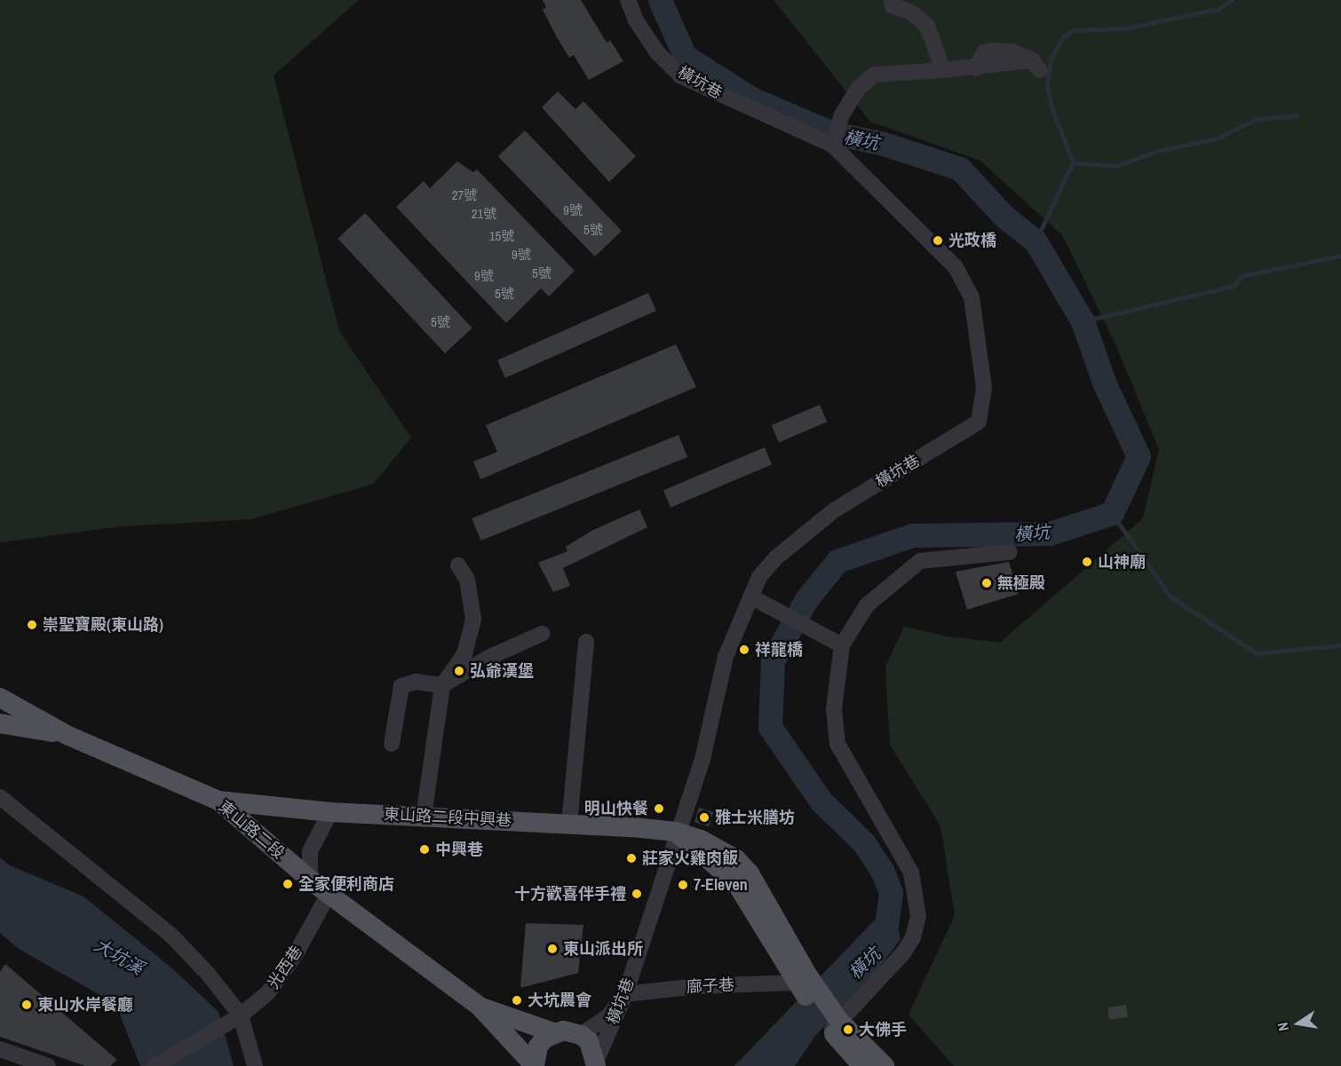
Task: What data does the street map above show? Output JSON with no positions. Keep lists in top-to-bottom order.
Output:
{
  "streets": {
    "main road": ["東山路二段中興巷", "東山路二段"],
    "street": ["橫坑巷", "光西巷", "廍子巷"]
  },
  "crossings": [
    ["橫坑巷", "東山路二段中興巷"],
    ["橫坑巷", "廍子巷"],
    ["東山路二段中興巷", "東山路二段"],
    ["東山路二段", "光西巷"]
  ],
  "water": ["橫坑", "大坑溪"],
  "places": [
    "光政橋",
    "山神廟",
    "無極殿",
    "崇聖寶殿(東山路)",
    "祥龍橋",
    "弘爺漢堡",
    "明山快餐",
    "雅士米膳坊",
    "中興巷",
    "莊家火雞肉飯",
    "全家便利商店",
    "7-Eleven",
    "十方歡喜伴手禮",
    "東山派出所",
    "大坑農會",
    "東山水岸餐廳",
    "大佛手"
  ],
  "house_numbers": [
    "27號",
    "9號",
    "21號",
    "5號",
    "15號",
    "9號",
    "5號",
    "9號",
    "5號",
    "5號"
  ],
  "north": "left"
}
